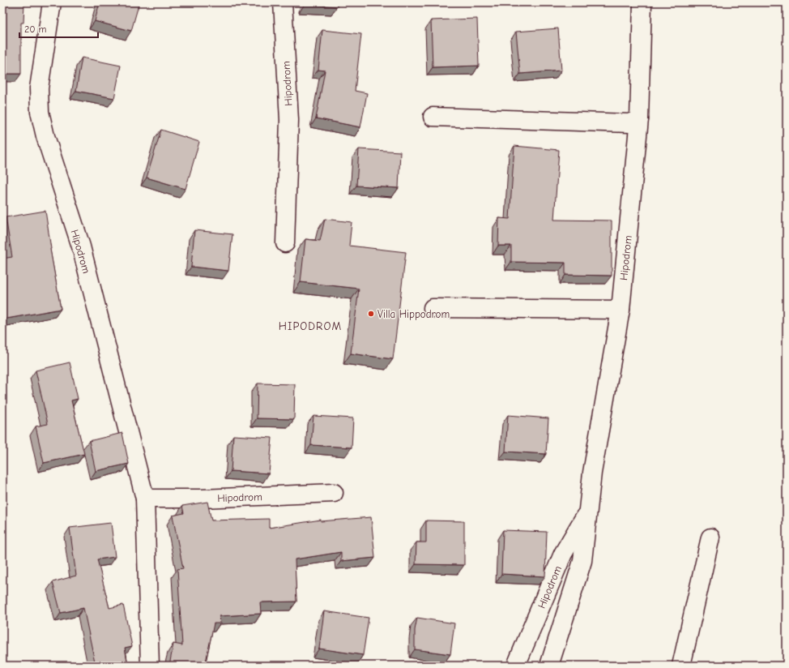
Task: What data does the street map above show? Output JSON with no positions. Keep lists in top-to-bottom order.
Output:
{
  "streets": {
    "street": ["Hipodrom"]
  },
  "districts": ["HIPODROM"],
  "places": ["Villa Hippodrom"],
  "scale_bar": "20 m"
}
